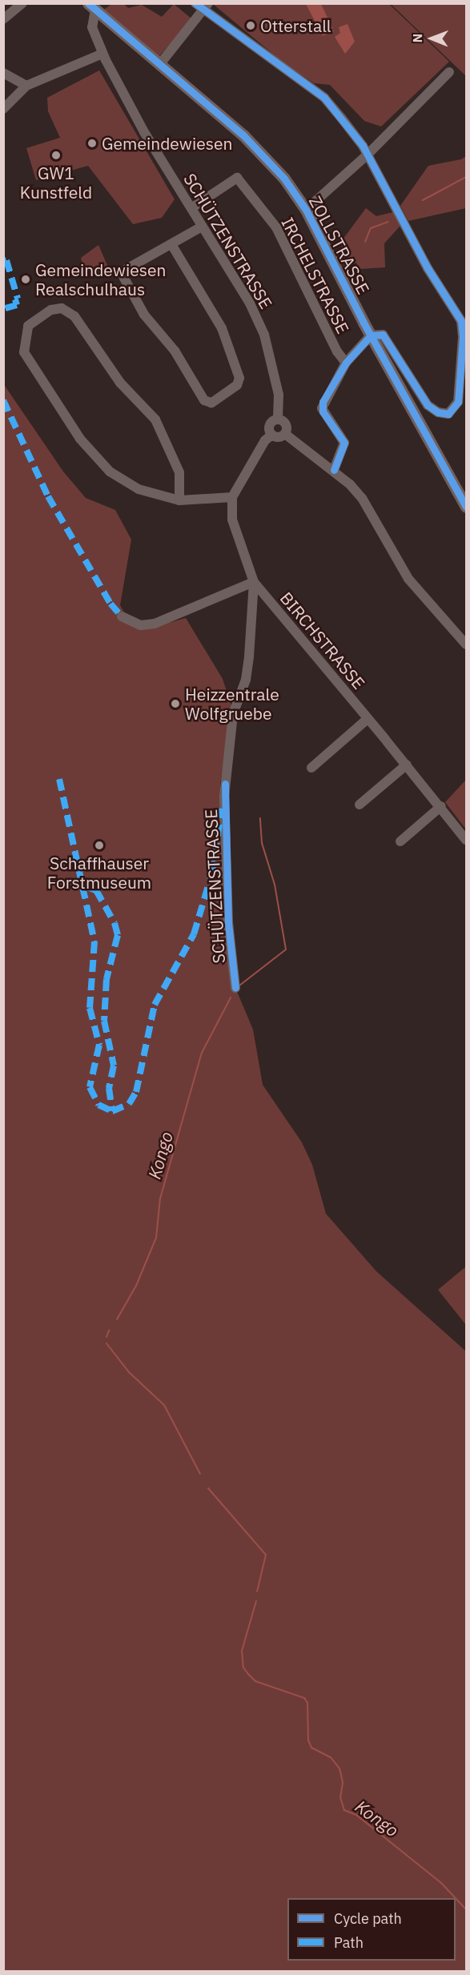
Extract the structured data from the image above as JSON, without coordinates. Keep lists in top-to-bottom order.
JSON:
{
  "streets": {
    "main road": ["ZOLLSTRASSE"],
    "street": ["SCHÜTZENSTRASSE", "IRCHELSTRASSE", "BIRCHSTRASSE"]
  },
  "crossings": [
    ["SCHÜTZENSTRASSE", "ZOLLSTRASSE"],
    ["SCHÜTZENSTRASSE", "IRCHELSTRASSE"],
    ["SCHÜTZENSTRASSE", "BIRCHSTRASSE"]
  ],
  "water": ["Kongo"],
  "places": [
    "Otterstall",
    "Gemeindewiesen",
    "GW1 Kunstfeld",
    "Gemeindewiesen Realschulhaus",
    "Heizzentrale Wolfgruebe",
    "Schaffhauser Forstmuseum"
  ],
  "legend": ["Cycle path", "Path"],
  "north": "left"
}
